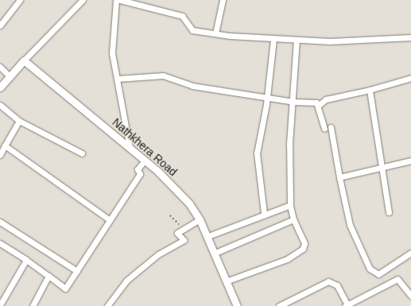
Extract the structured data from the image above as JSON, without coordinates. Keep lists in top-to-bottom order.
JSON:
{
  "streets": {
    "street": ["Nathkhera Road"]
  }
}
